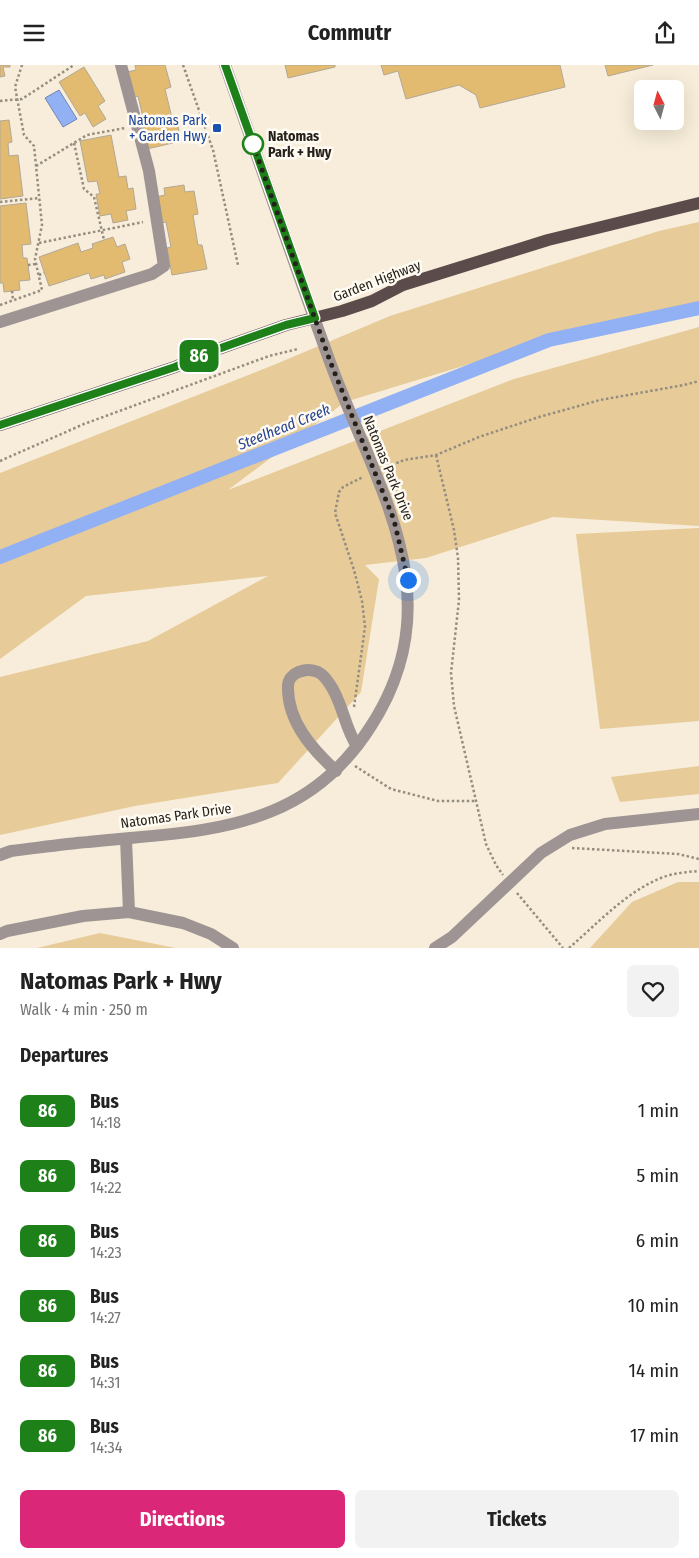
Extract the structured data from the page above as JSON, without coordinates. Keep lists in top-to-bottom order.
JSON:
{
  "streets": {
    "main road": ["Garden Highway"],
    "street": ["Natomas Park Drive"]
  },
  "crossings": [
    ["Garden Highway", "Natomas Park Drive"]
  ],
  "water": ["Steelhead Creek"],
  "places": {
    "transit": ["Natomas Park + Garden Hwy"],
    "other": ["Natomas Park + Hwy"]
  },
  "lines": ["bus line 86"],
  "north": "top",
  "page": {
    "header": "Commutr",
    "on_map": "86",
    "heading": [
      ["Natomas Park + Hwy", "Walk · 4 min · 250 m"],
      "Departures"
    ],
    "list": [
      {
        "mark": "86",
        "name": "Bus",
        "note": "14:18",
        "value": "1 min"
      },
      {
        "mark": "86",
        "name": "Bus",
        "note": "14:22",
        "value": "5 min"
      },
      {
        "mark": "86",
        "name": "Bus",
        "note": "14:23",
        "value": "6 min"
      },
      {
        "mark": "86",
        "name": "Bus",
        "note": "14:27",
        "value": "10 min"
      },
      {
        "mark": "86",
        "name": "Bus",
        "note": "14:31",
        "value": "14 min"
      },
      {
        "mark": "86",
        "name": "Bus",
        "note": "14:34",
        "value": "17 min"
      }
    ],
    "buttons": ["Directions", "Tickets"]
  }
}
